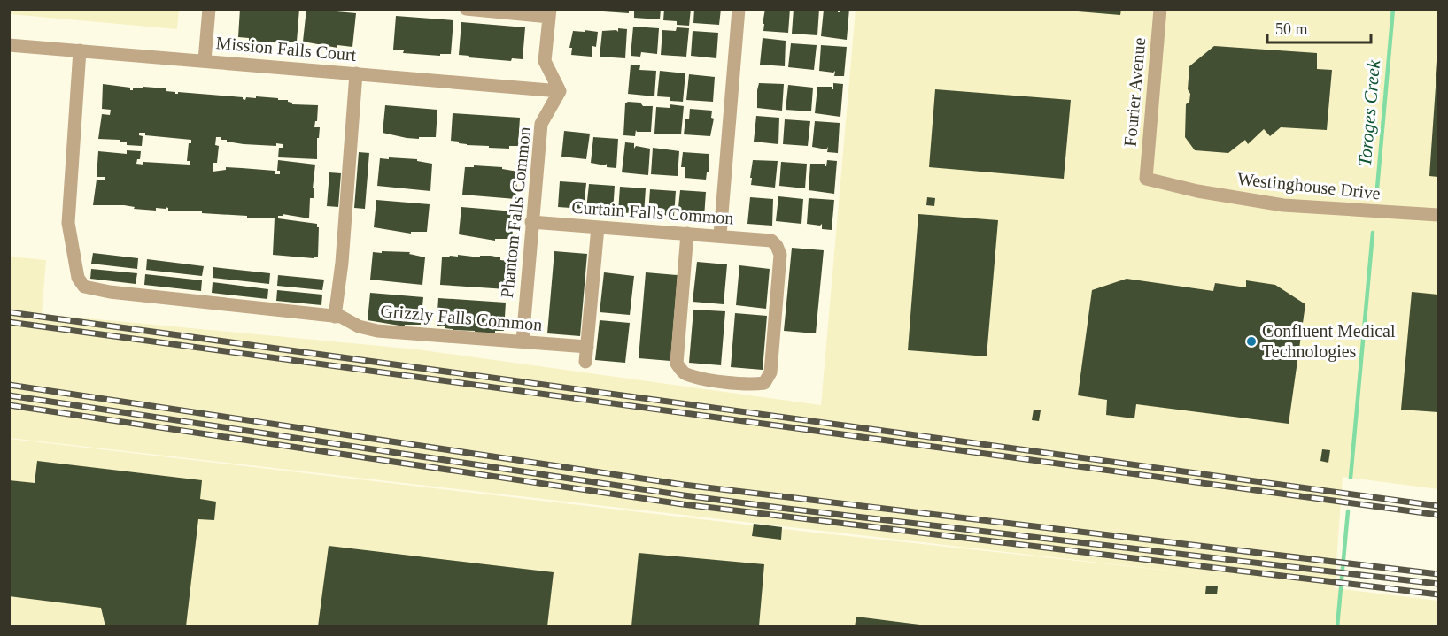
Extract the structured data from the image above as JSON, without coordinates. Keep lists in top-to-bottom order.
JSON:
{
  "streets": {
    "street": [
      "Mission Falls Court",
      "Fourier Avenue",
      "Westinghouse Drive",
      "Phantom Falls Common",
      "Curtain Falls Common",
      "Grizzly Falls Common"
    ]
  },
  "crossings": [
    ["Mission Falls Court", "Phantom Falls Common"],
    ["Mission Falls Court", "Grizzly Falls Common"],
    ["Fourier Avenue", "Westinghouse Drive"],
    ["Phantom Falls Common", "Curtain Falls Common"],
    ["Phantom Falls Common", "Grizzly Falls Common"]
  ],
  "water": ["Toroges Creek"],
  "places": ["Confluent Medical Technologies"],
  "scale_bar": "50 m"
}
